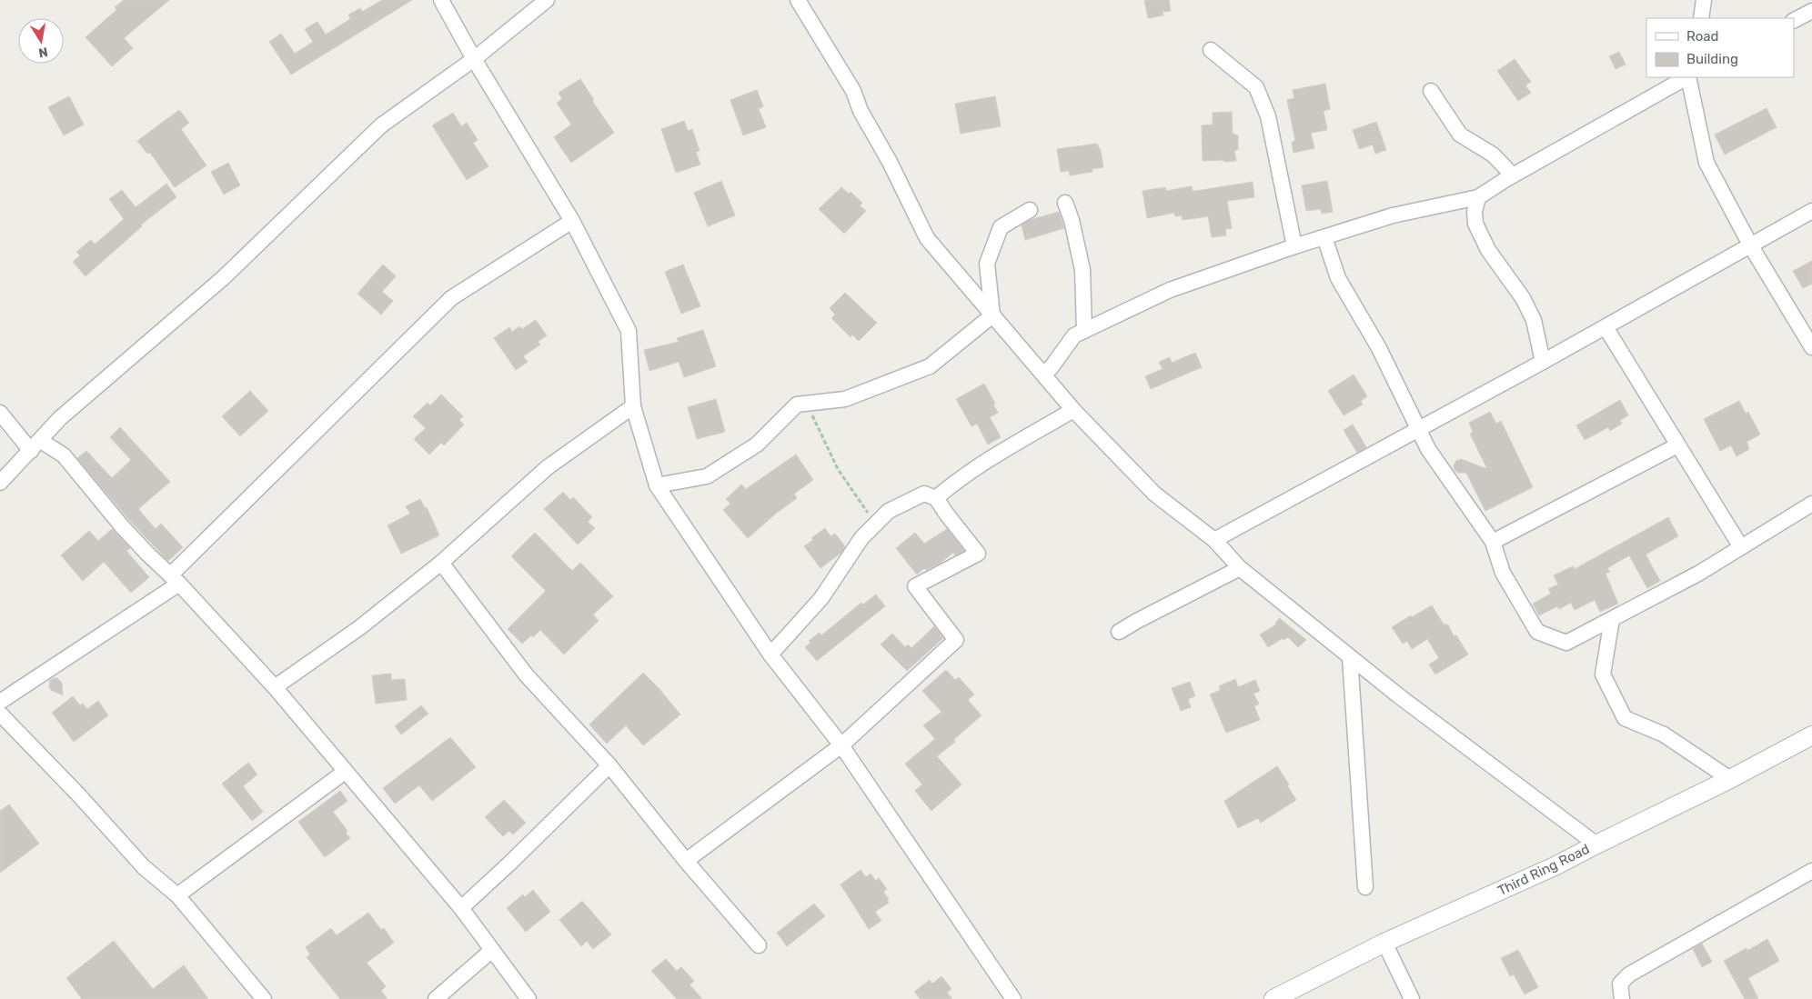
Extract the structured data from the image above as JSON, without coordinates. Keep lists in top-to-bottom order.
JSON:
{
  "streets": {
    "street": ["Third Ring Road"]
  },
  "legend": ["Road", "Building"],
  "north": "bottom"
}
